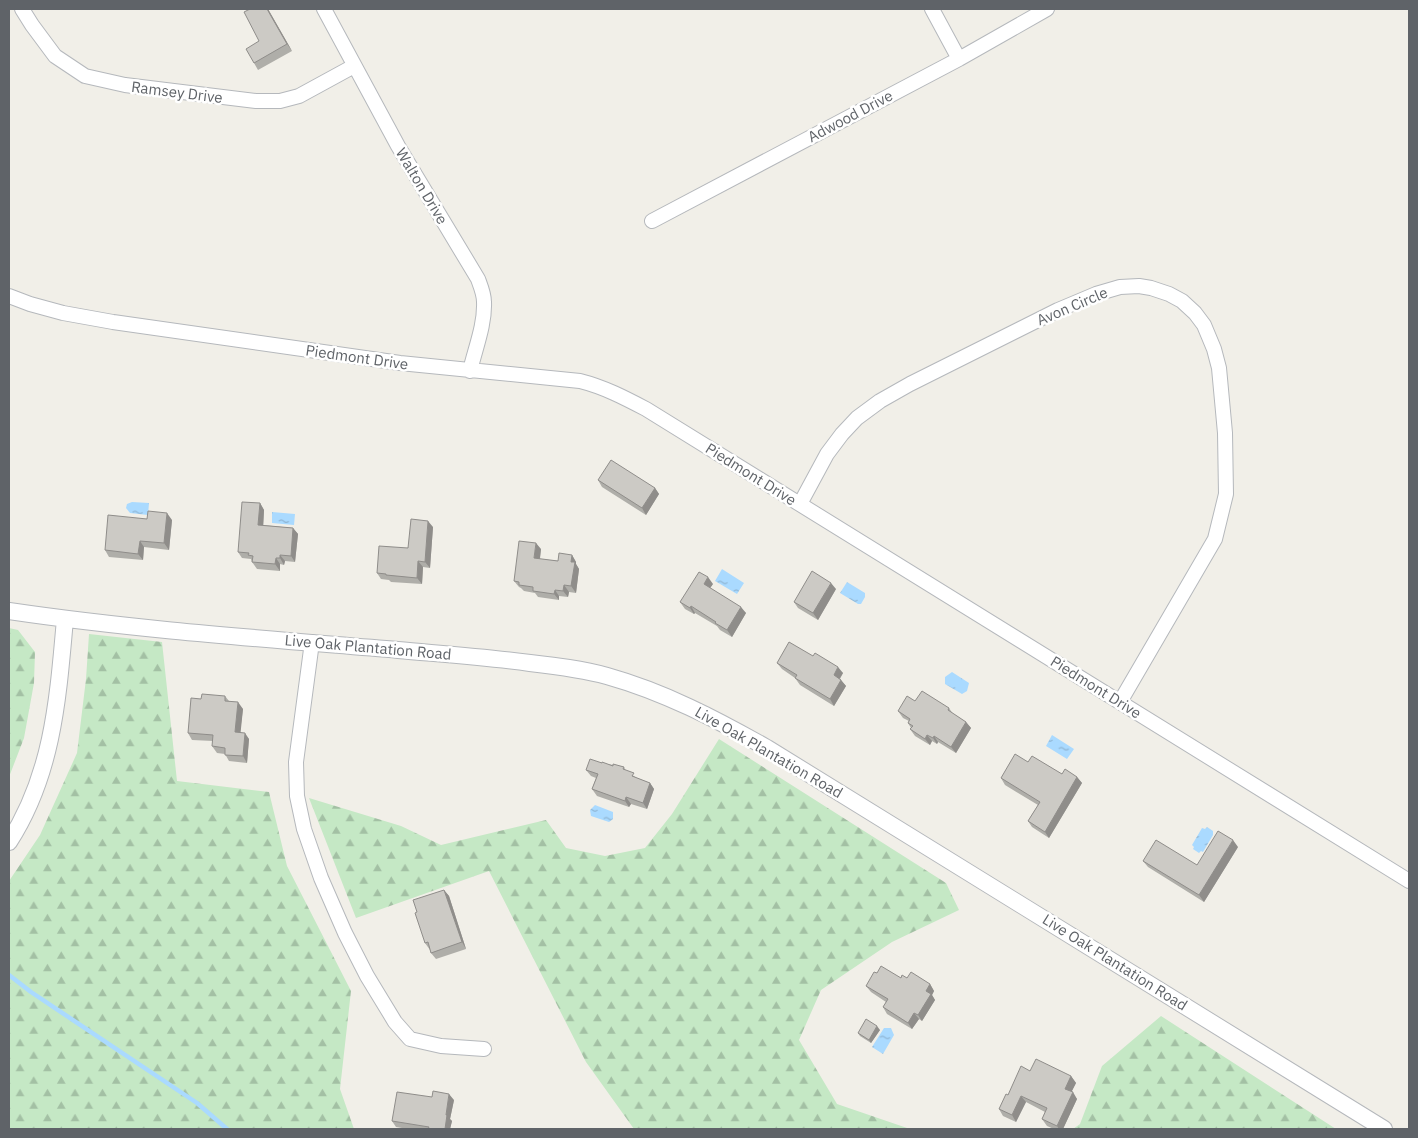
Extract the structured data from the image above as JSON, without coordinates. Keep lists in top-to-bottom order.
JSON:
{
  "streets": {
    "street": [
      "Ramsey Drive",
      "Adwood Drive",
      "Walton Drive",
      "Avon Circle",
      "Piedmont Drive",
      "Live Oak Plantation Road"
    ]
  },
  "crossings": [
    ["Ramsey Drive", "Walton Drive"],
    ["Walton Drive", "Piedmont Drive"],
    ["Avon Circle", "Piedmont Drive"]
  ]
}
